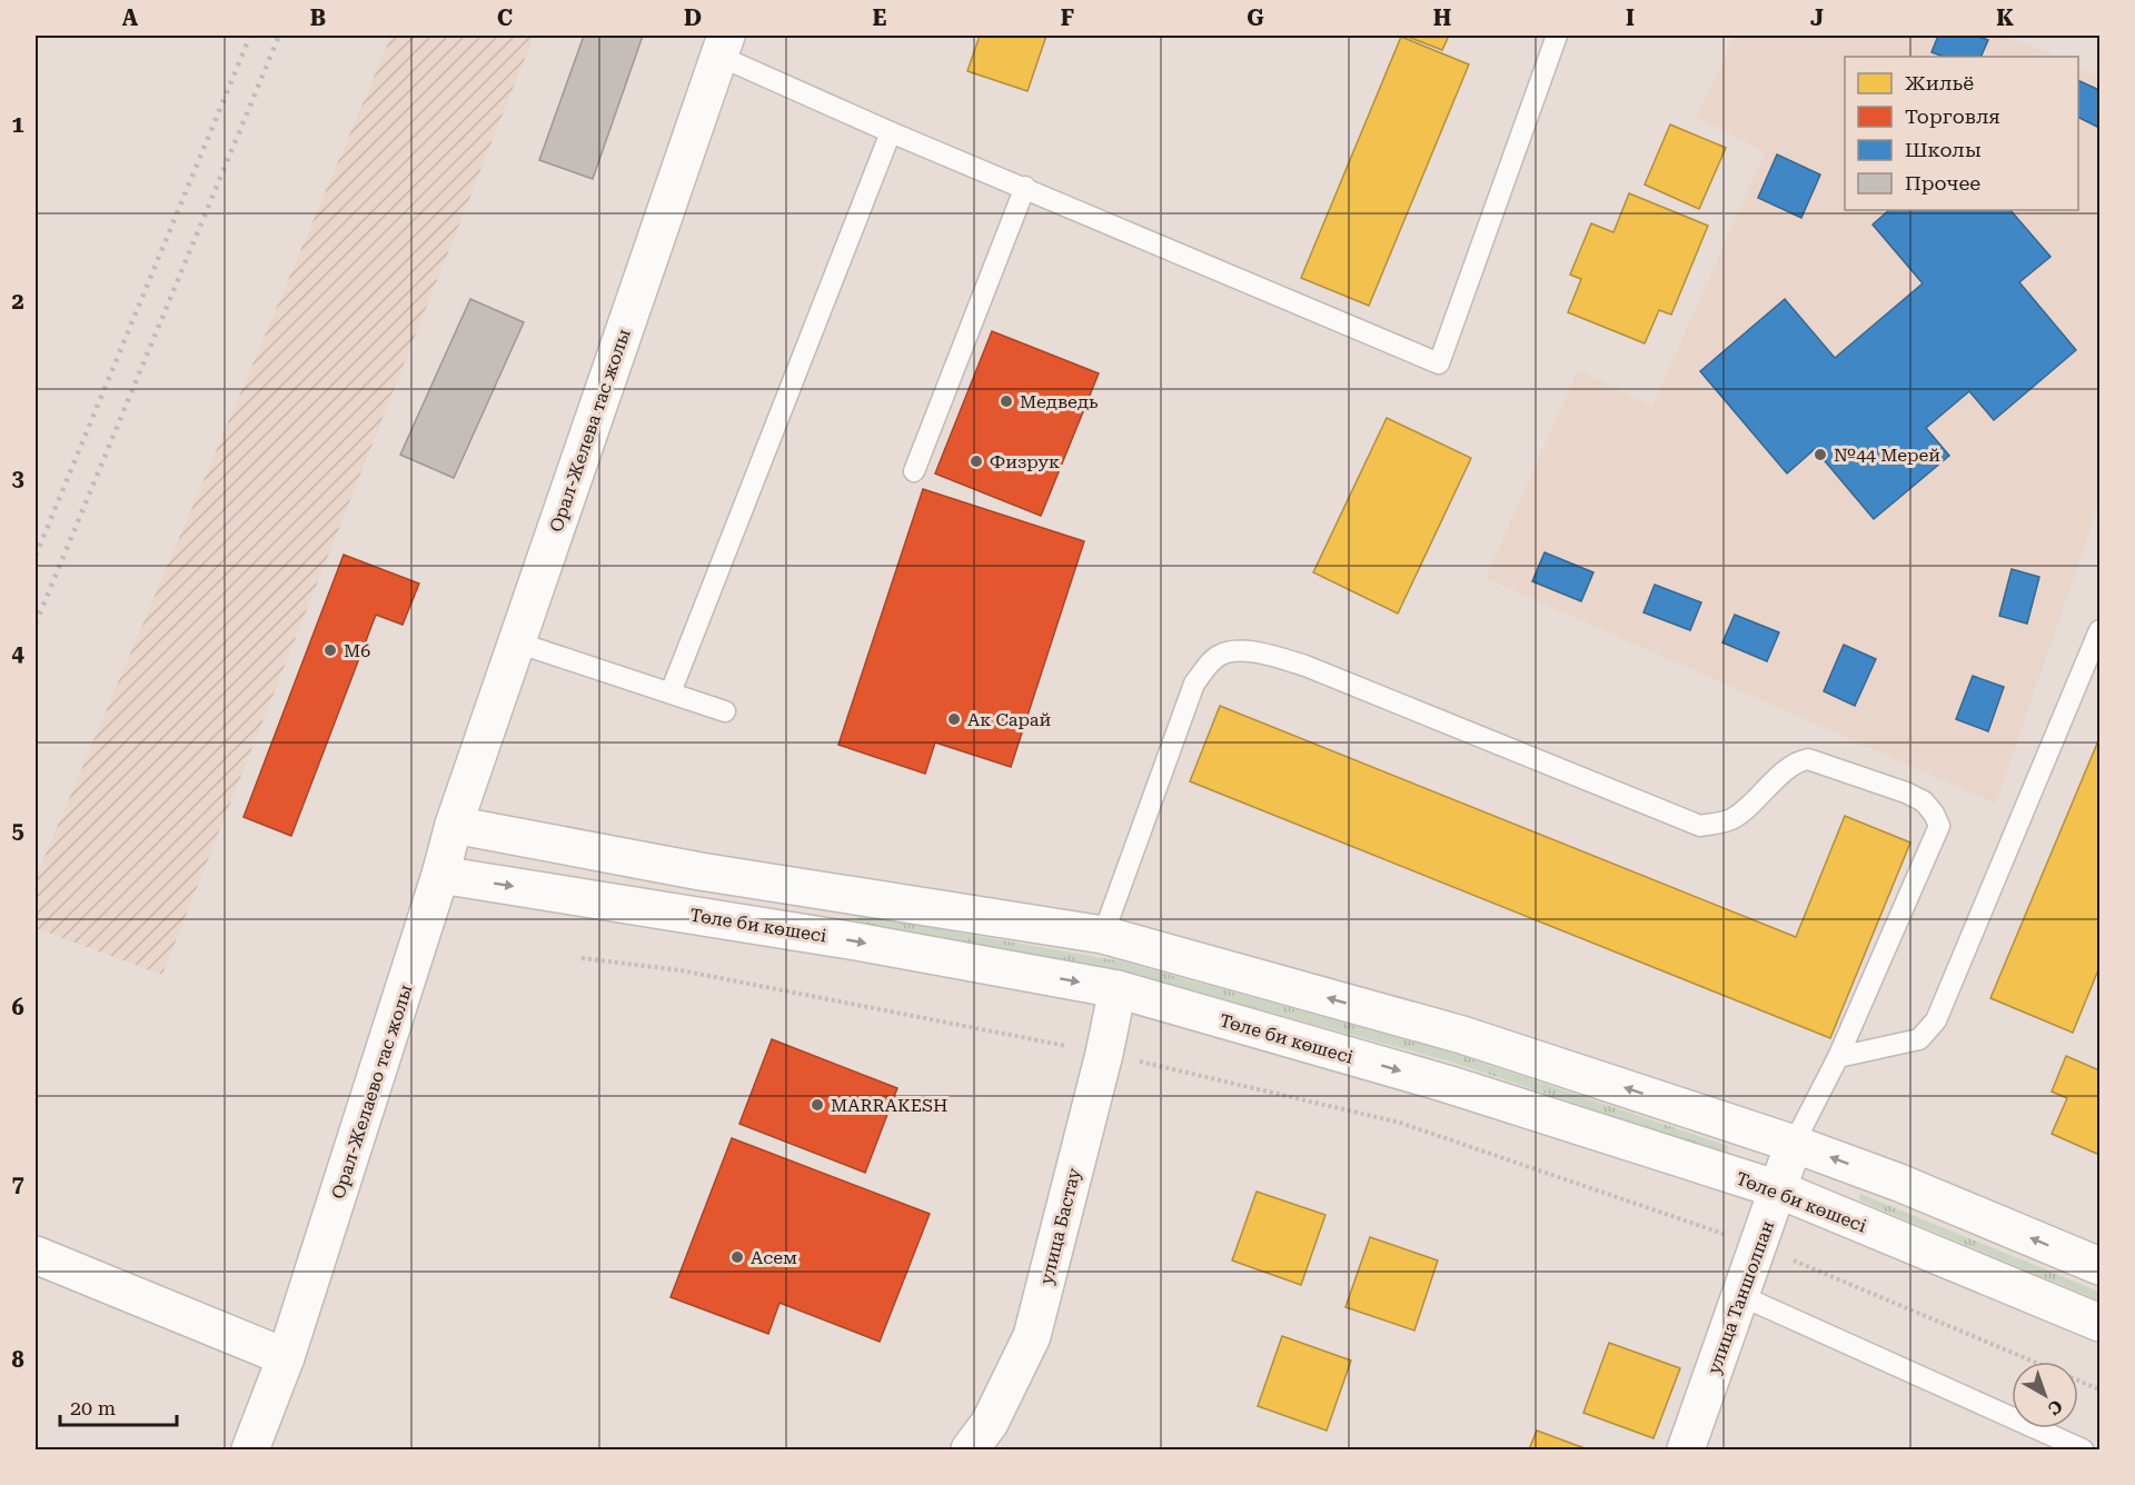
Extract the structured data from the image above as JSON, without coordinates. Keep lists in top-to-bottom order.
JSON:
{
  "streets": {
    "main road": [
      "Орал-Желева тас жолы",
      "Төле би көшесі",
      "Орал-Желаево тас жолы",
      "улица Бастау",
      "улица Таншолпан"
    ]
  },
  "crossings": [
    ["Орал-Желева тас жолы", "Орал-Желаево тас жолы"],
    ["Төле би көшесі", "Орал-Желаево тас жолы"],
    ["Төле би көшесі", "улица Бастау"],
    ["Төле би көшесі", "улица Таншолпан"]
  ],
  "places": [
    "Медведь",
    "№44 Мерей",
    "Физрук",
    "М6",
    "Ак Сарай",
    "MARRAKESH",
    "Асем"
  ],
  "legend": [
    "Жильё",
    "Торговля",
    "Школы",
    "Прочее"
  ],
  "scale_bar": "20 m",
  "north": "bottom right",
  "grid": {
    "columns": [
      "A",
      "B",
      "C",
      "D",
      "E",
      "F",
      "G",
      "H",
      "I",
      "J",
      "K"
    ],
    "rows": [
      "1",
      "2",
      "3",
      "4",
      "5",
      "6",
      "7",
      "8"
    ]
  }
}
